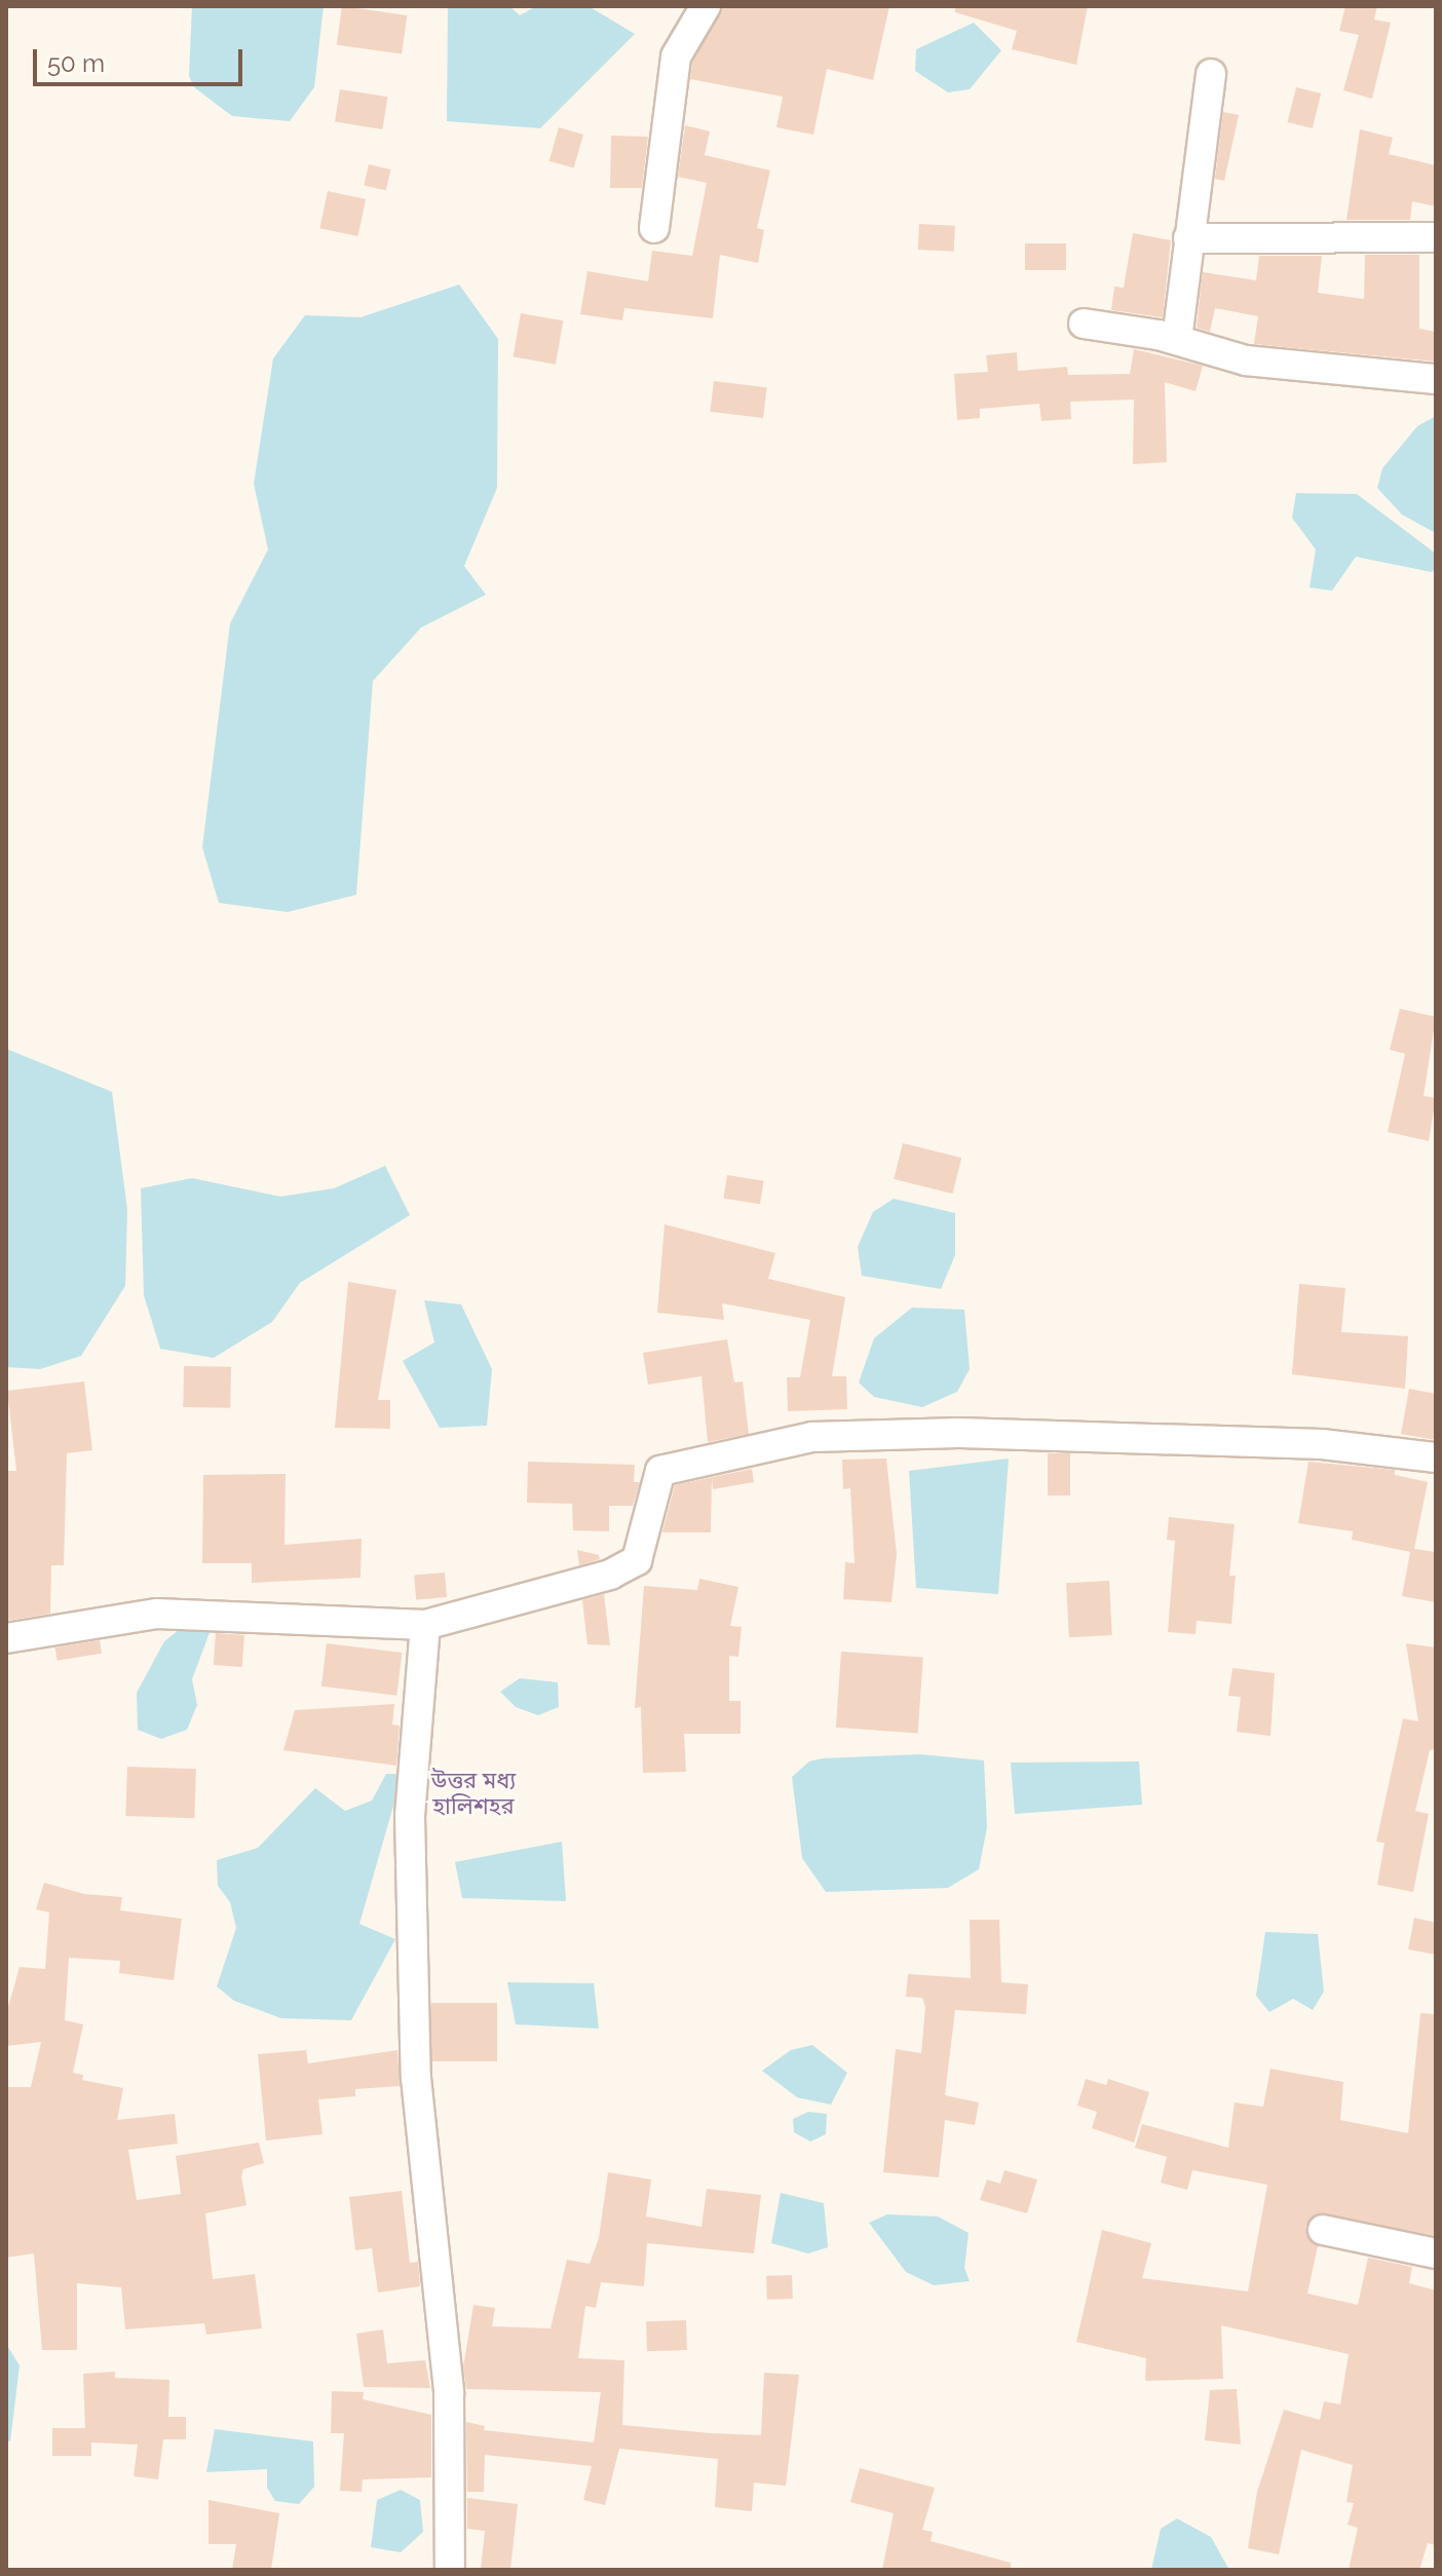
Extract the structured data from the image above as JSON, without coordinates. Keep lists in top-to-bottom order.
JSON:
{
  "districts": ["উত্তর মধ্য হালিশহর"],
  "scale_bar": "50 m"
}
